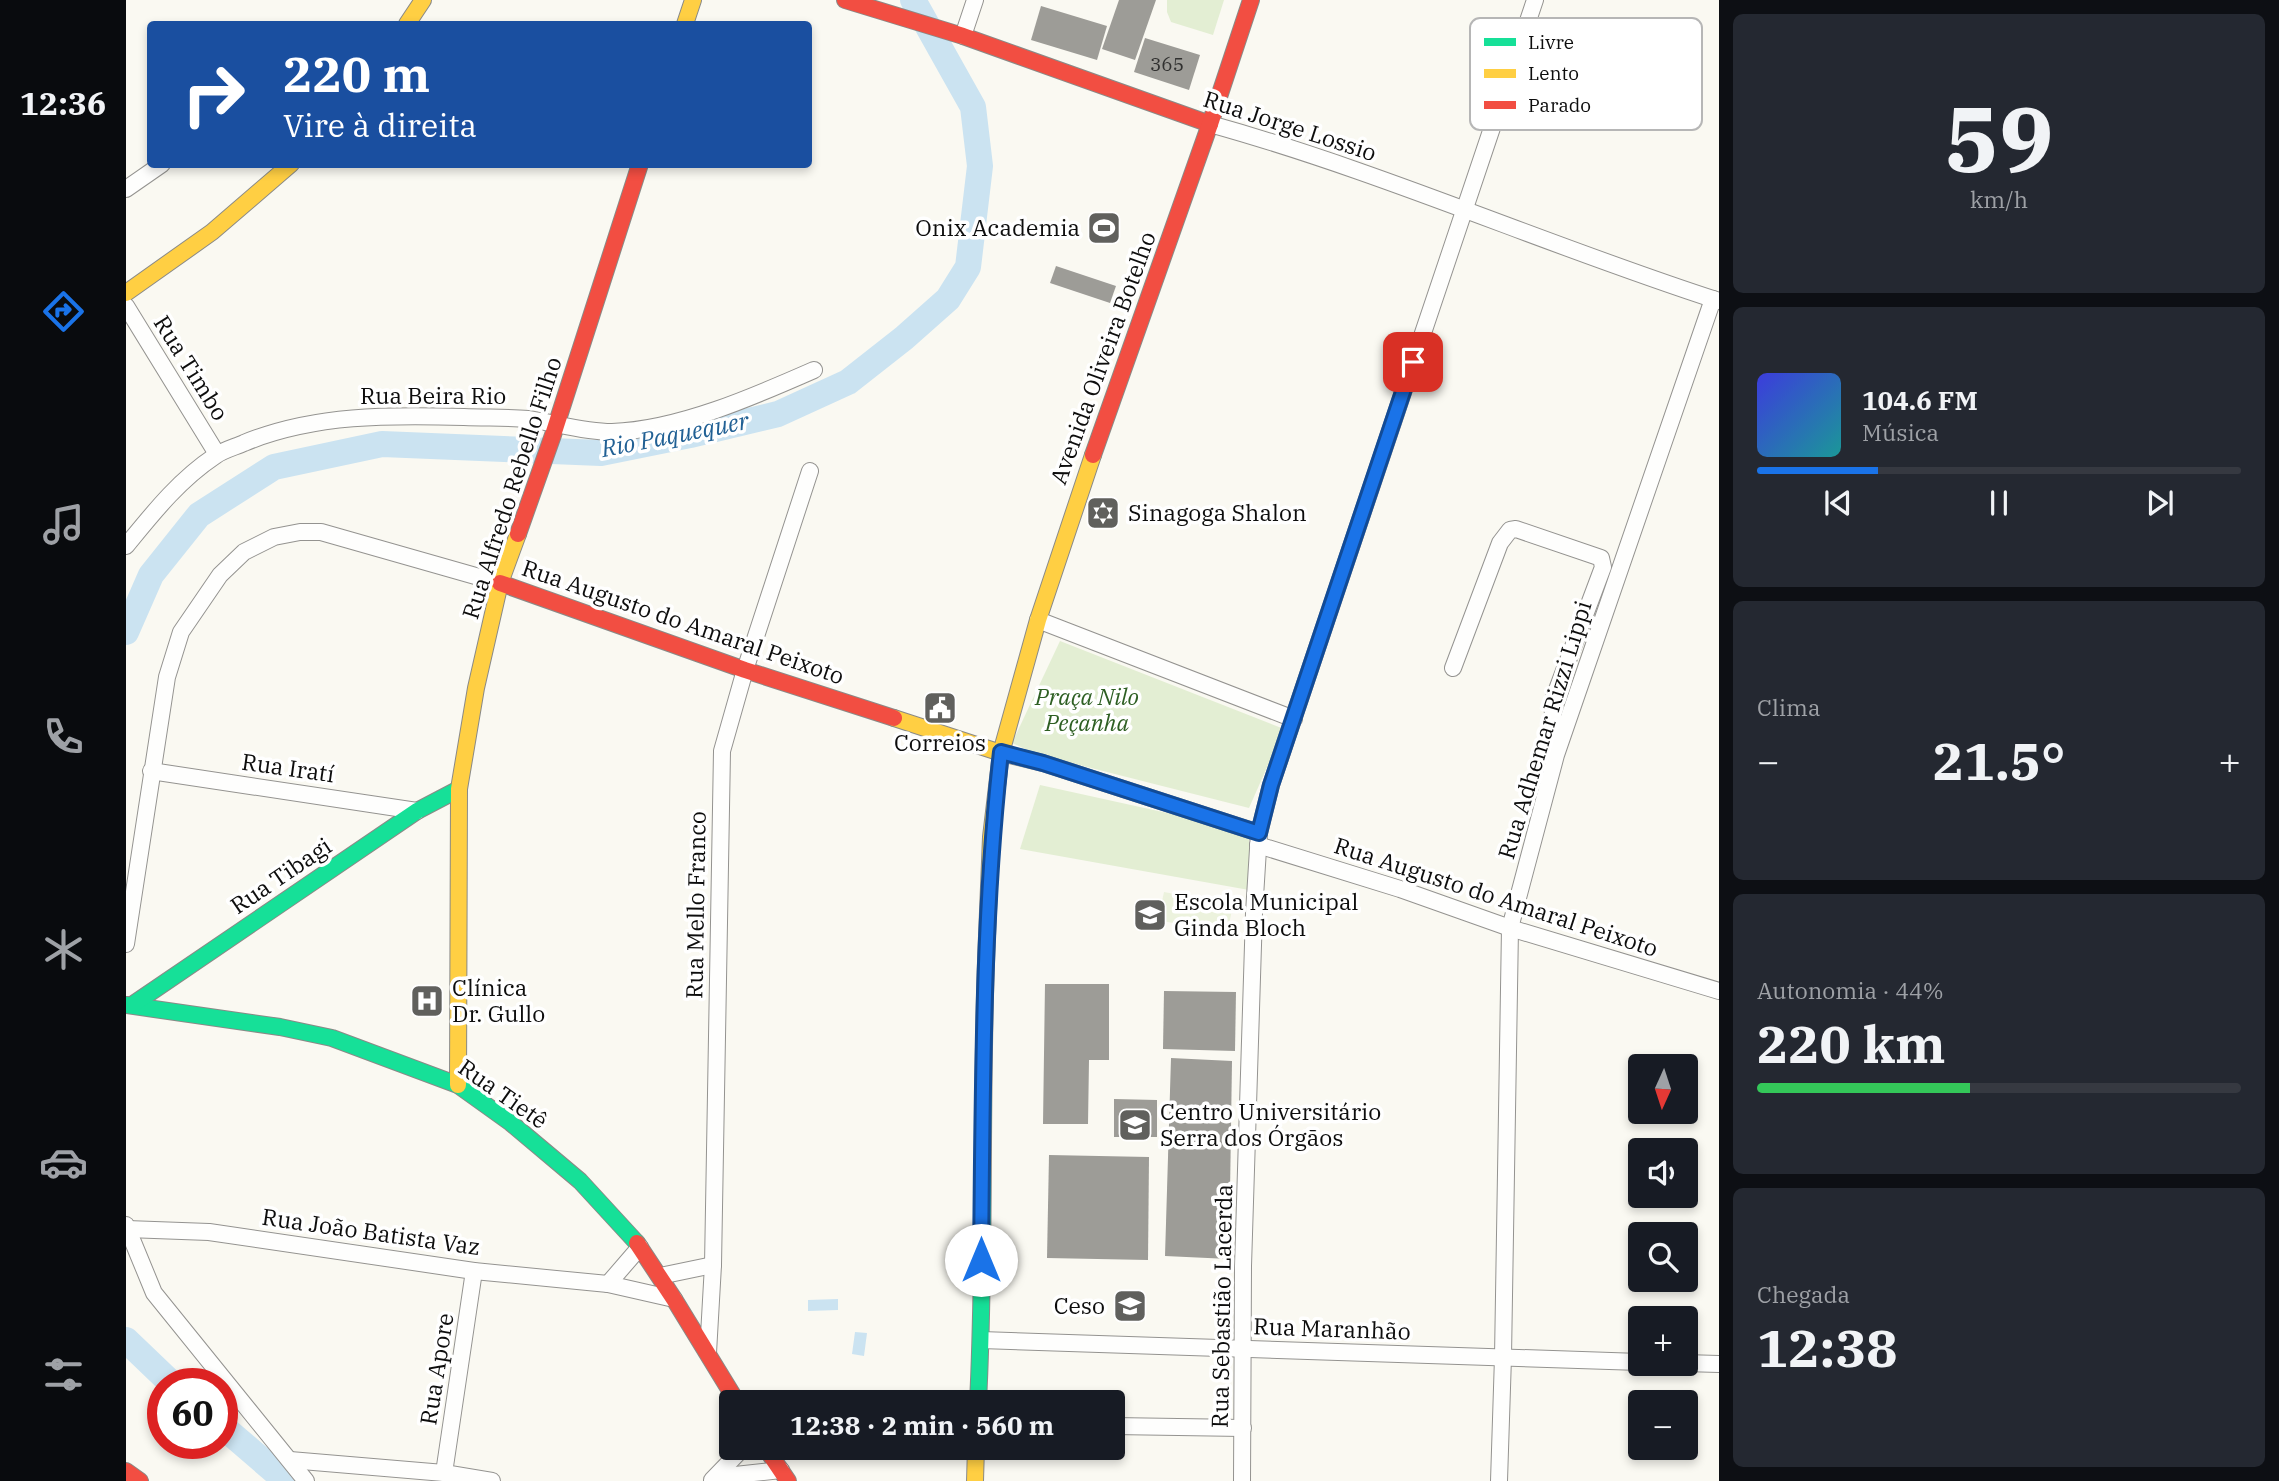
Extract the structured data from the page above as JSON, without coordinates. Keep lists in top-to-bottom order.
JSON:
{
  "streets": {
    "main road": [
      "Rua Jorge Lossio",
      "Avenida Oliveira Botelho",
      "Rua Alfredo Rebello Filho",
      "Rua Augusto do Amaral Peixoto",
      "Rua Tibagi",
      "Rua Tietê"
    ],
    "street": [
      "Rua Timbo",
      "Rua Beira Rio",
      "Rua Adhemar Rizzi Lippi",
      "Rua Iratí",
      "Rua Mello Franco",
      "Rua João Batista Vaz",
      "Rua Sebastião Lacerda",
      "Rua Maranhão",
      "Rua Apore"
    ]
  },
  "crossings": [
    ["Rua Jorge Lossio", "Avenida Oliveira Botelho"],
    ["Rua Jorge Lossio", "Rua Adhemar Rizzi Lippi"],
    ["Rua Jorge Lossio", "Rua Sebastião Lacerda"],
    ["Avenida Oliveira Botelho", "Rua Augusto do Amaral Peixoto"],
    ["Avenida Oliveira Botelho", "Rua Maranhão"],
    ["Rua Timbo", "Rua Beira Rio"],
    ["Rua Beira Rio", "Rua Alfredo Rebello Filho"],
    ["Rua Alfredo Rebello Filho", "Rua Augusto do Amaral Peixoto"],
    ["Rua Alfredo Rebello Filho", "Rua Tibagi"],
    ["Rua Alfredo Rebello Filho", "Rua Tietê"],
    ["Rua Augusto do Amaral Peixoto", "Rua Adhemar Rizzi Lippi"],
    ["Rua Augusto do Amaral Peixoto", "Rua Iratí"],
    ["Rua Augusto do Amaral Peixoto", "Rua Mello Franco"],
    ["Rua Augusto do Amaral Peixoto", "Rua Sebastião Lacerda"],
    ["Rua Adhemar Rizzi Lippi", "Rua Maranhão"],
    ["Rua Iratí", "Rua Tibagi"],
    ["Rua Tibagi", "Rua Tietê"],
    ["Rua Mello Franco", "Rua Tietê"],
    ["Rua Tietê", "Rua João Batista Vaz"],
    ["Rua João Batista Vaz", "Rua Apore"],
    ["Rua Sebastião Lacerda", "Rua Maranhão"]
  ],
  "water": ["Rio Paquequer"],
  "parks": ["Praça Nilo Peçanha"],
  "places": {
    "sports": ["Onix Academia"],
    "synagogue": ["Sinagoga Shalon"],
    "public building": ["Correios"],
    "school or university": ["Escola Municipal Ginda Bloch", "Centro Universitário Serra dos Órgãos", "Ceso"],
    "hospital": ["Clínica Dr. Gullo"]
  },
  "house_numbers": ["365"],
  "legend": ["Livre", "Lento", "Parado"],
  "north": "bottom",
  "page": {
    "tabs": "12:36",
    "tile": [
      ["59", "km/h"],
      "Clima",
      ["Autonomia · 44%", "220 km"],
      ["Chegada", "12:38"]
    ],
    "turn": ["220 m", "Vire à direita"],
    "song": ["104.6 FM", "Música"],
    "heat": ["−", "21.5°", "+"],
    "map_buttons": ["+", "−"],
    "limit": "60",
    "trip": "12:38 · 2 min · 560 m"
  }
}
